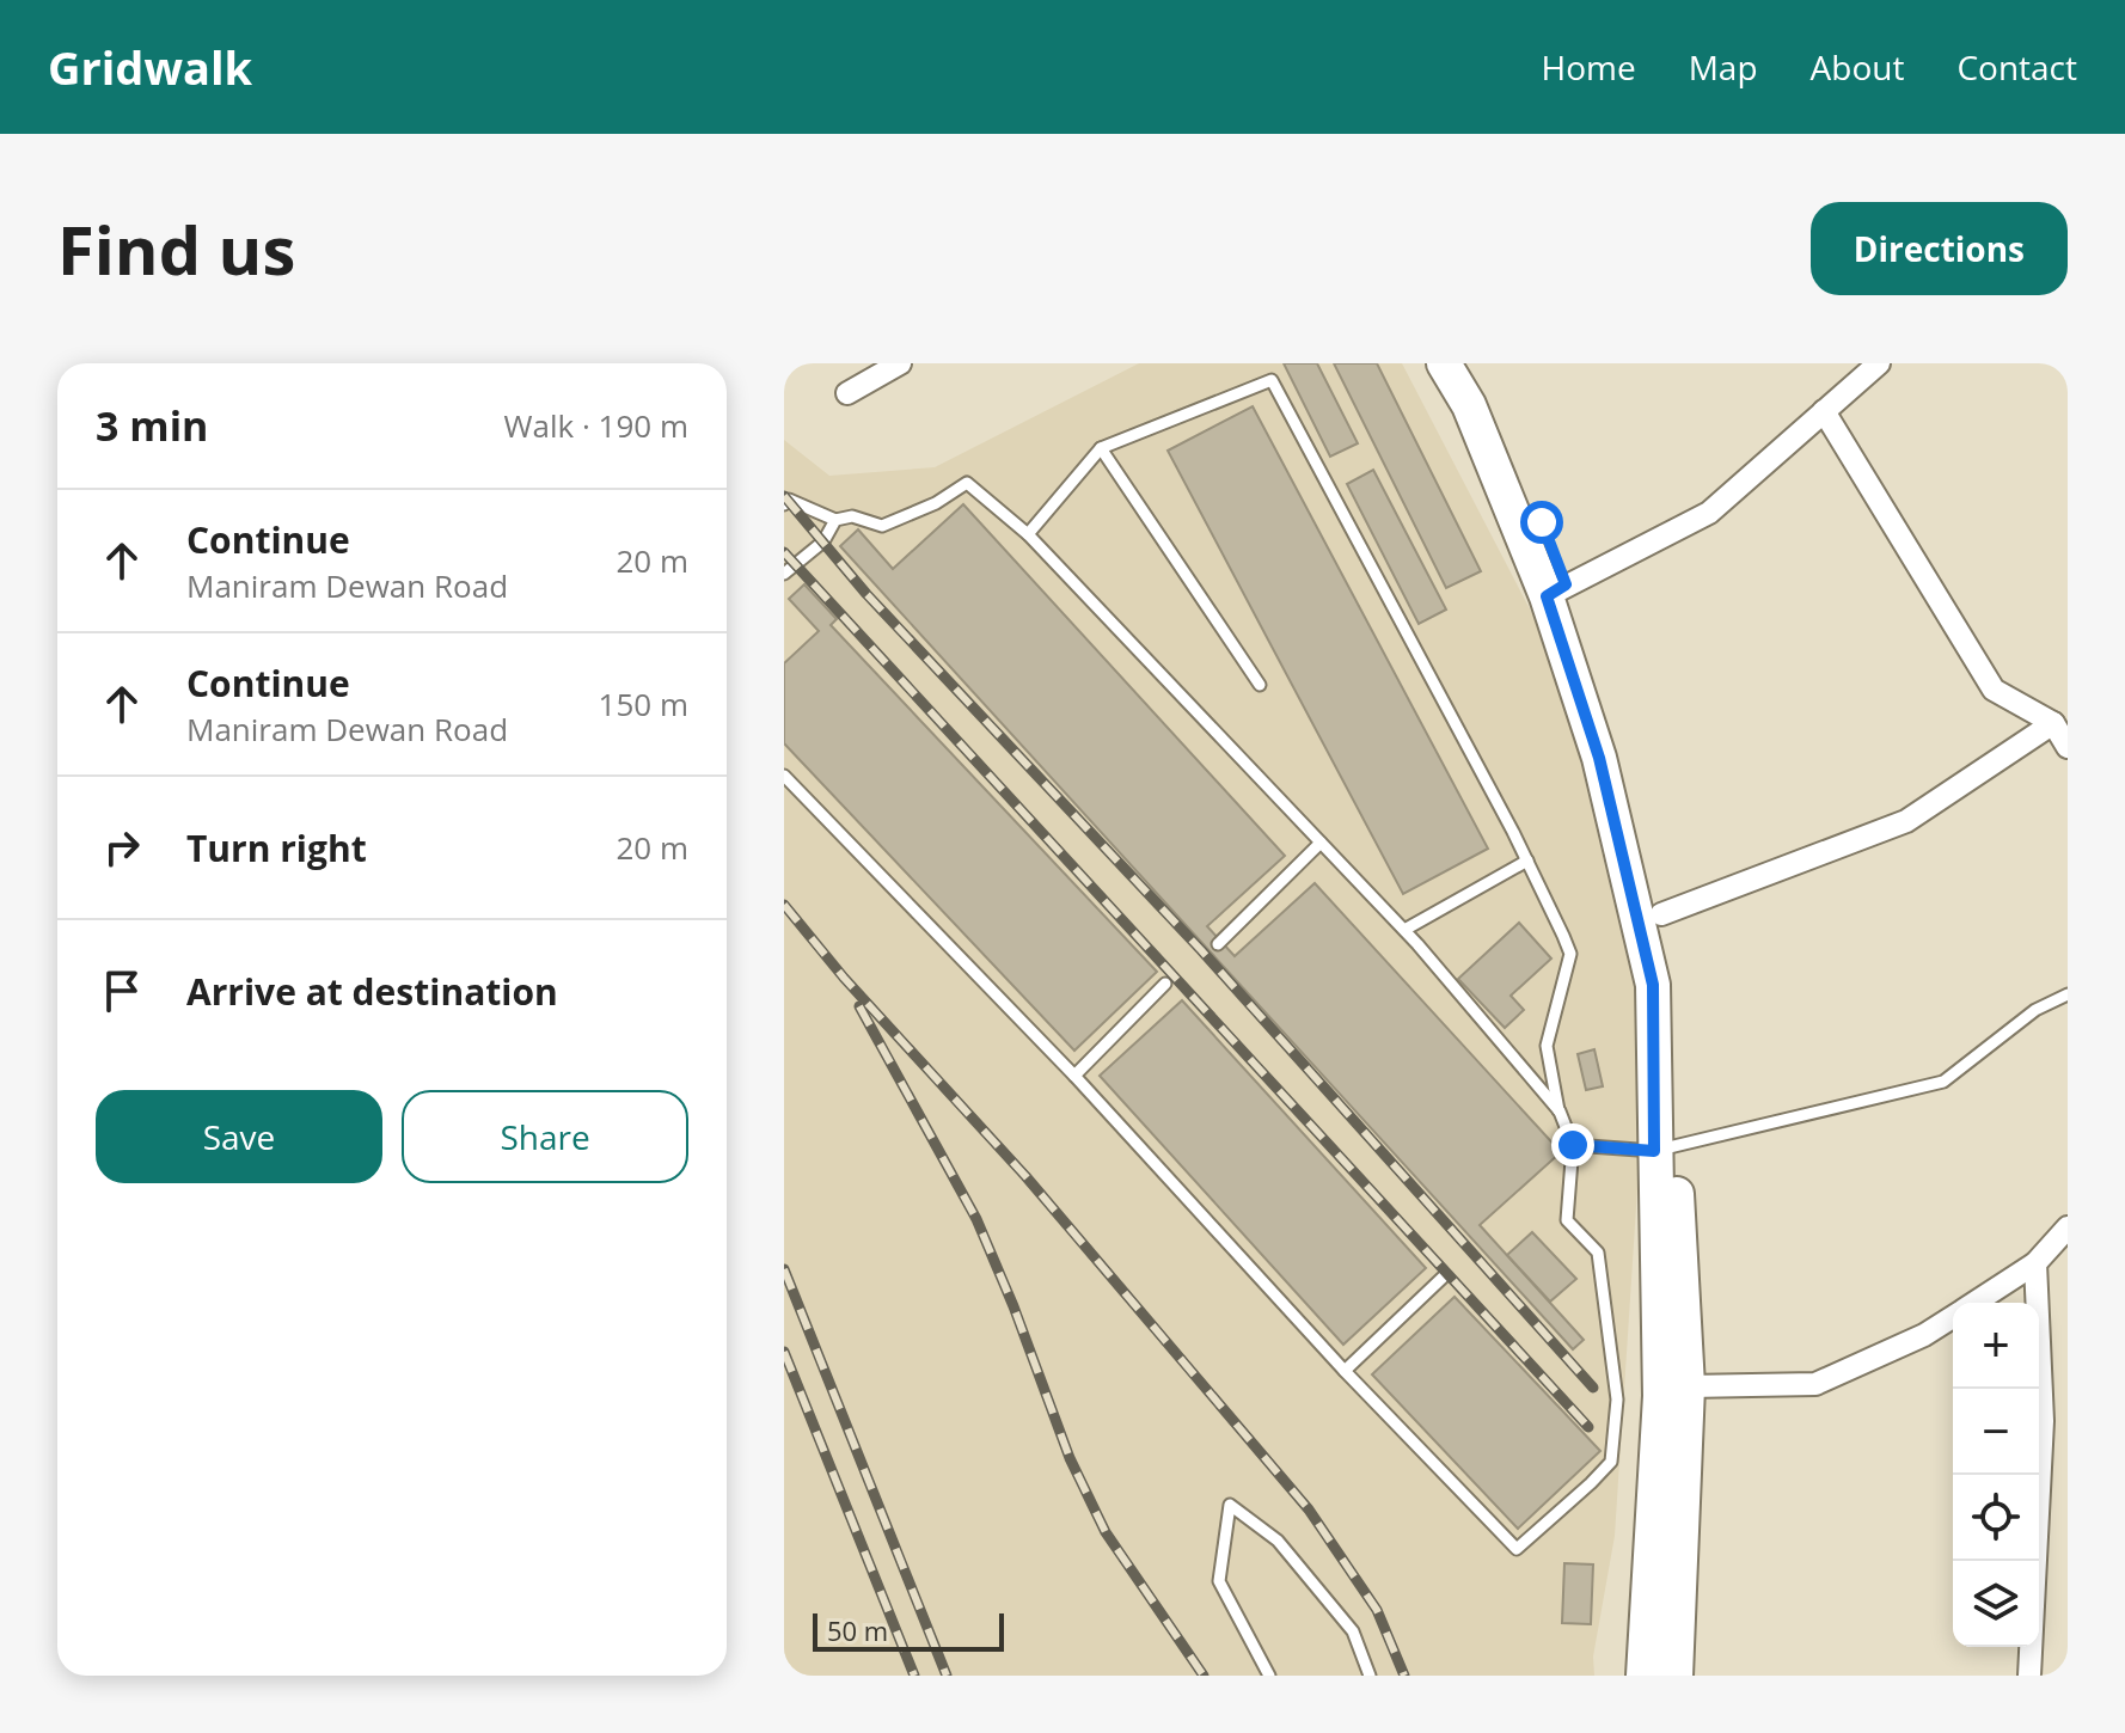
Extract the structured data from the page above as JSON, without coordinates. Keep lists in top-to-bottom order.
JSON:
{
  "scale_bar": "50 m",
  "page": {
    "header": "Gridwalk",
    "nav": [
      "Home",
      "Map",
      "About",
      "Contact"
    ],
    "buttons": [
      "Directions",
      ["Save", "Share"]
    ],
    "title": "Find us",
    "heading": ["3 min", "Walk · 190 m"],
    "list": [
      ["Continue", "Maniram Dewan Road", "20 m"],
      ["Continue", "Maniram Dewan Road", "150 m"],
      ["Turn right", "20 m"],
      "Arrive at destination"
    ],
    "map_buttons": ["+", "−"],
    "scale": "50 m"
  }
}
